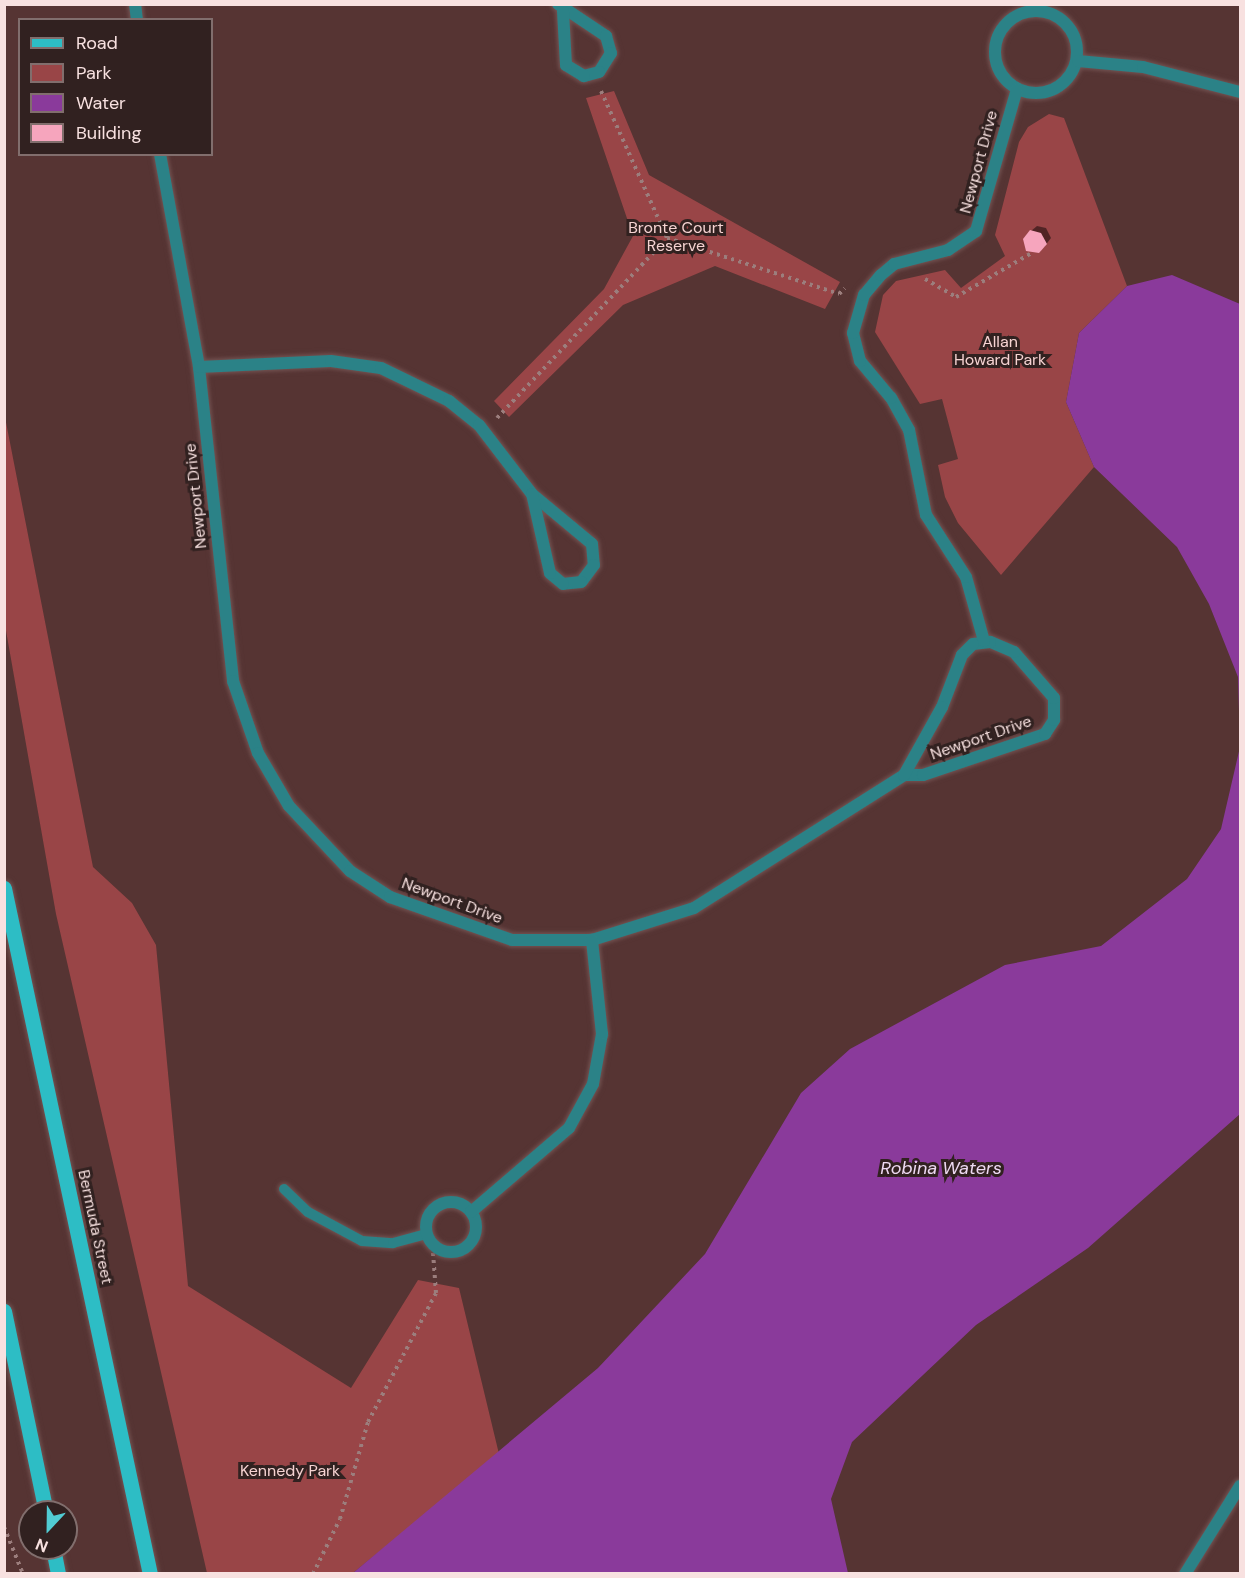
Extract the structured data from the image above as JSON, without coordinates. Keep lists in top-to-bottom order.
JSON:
{
  "streets": {
    "main road": ["Bermuda Street"],
    "street": ["Newport Drive"]
  },
  "water": ["Robina Waters"],
  "parks": ["Bronte Court Reserve", "Allan Howard Park", "Kennedy Park"],
  "legend": [
    "Road",
    "Park",
    "Water",
    "Building"
  ],
  "north": "bottom"
}
